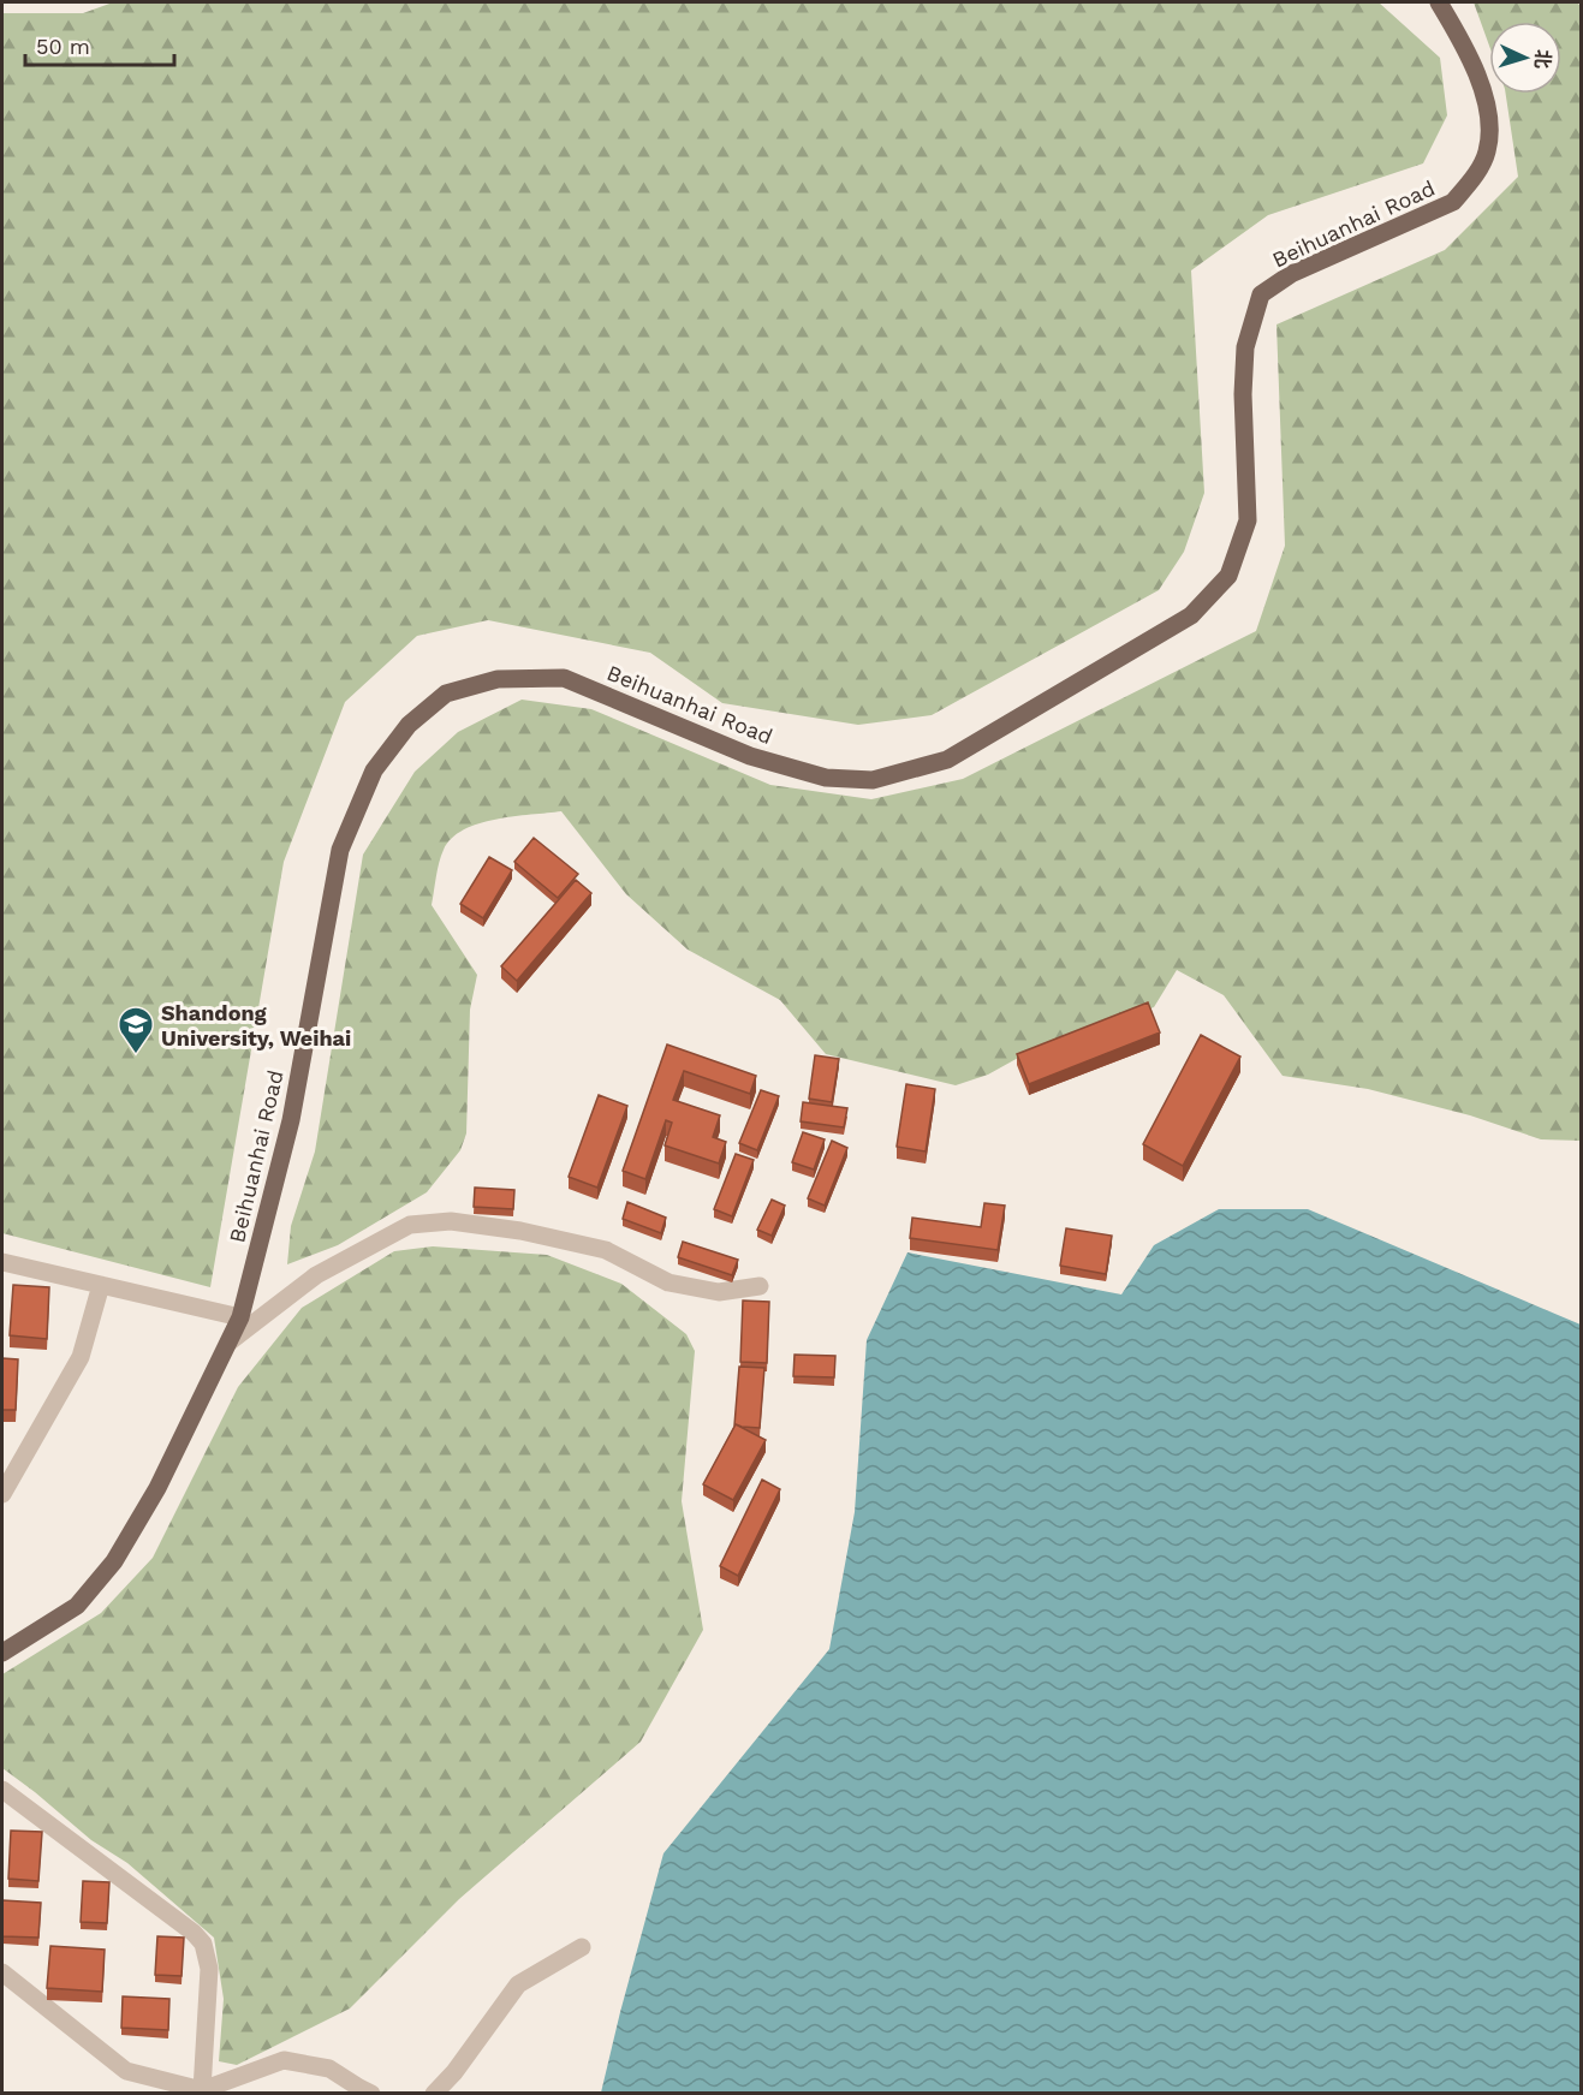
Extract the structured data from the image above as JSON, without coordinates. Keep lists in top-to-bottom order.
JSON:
{
  "streets": {
    "main road": ["Beihuanhai Road"]
  },
  "places": {
    "school or university": ["Shandong University, Weihai"]
  },
  "scale_bar": "50 m",
  "north": "right"
}
